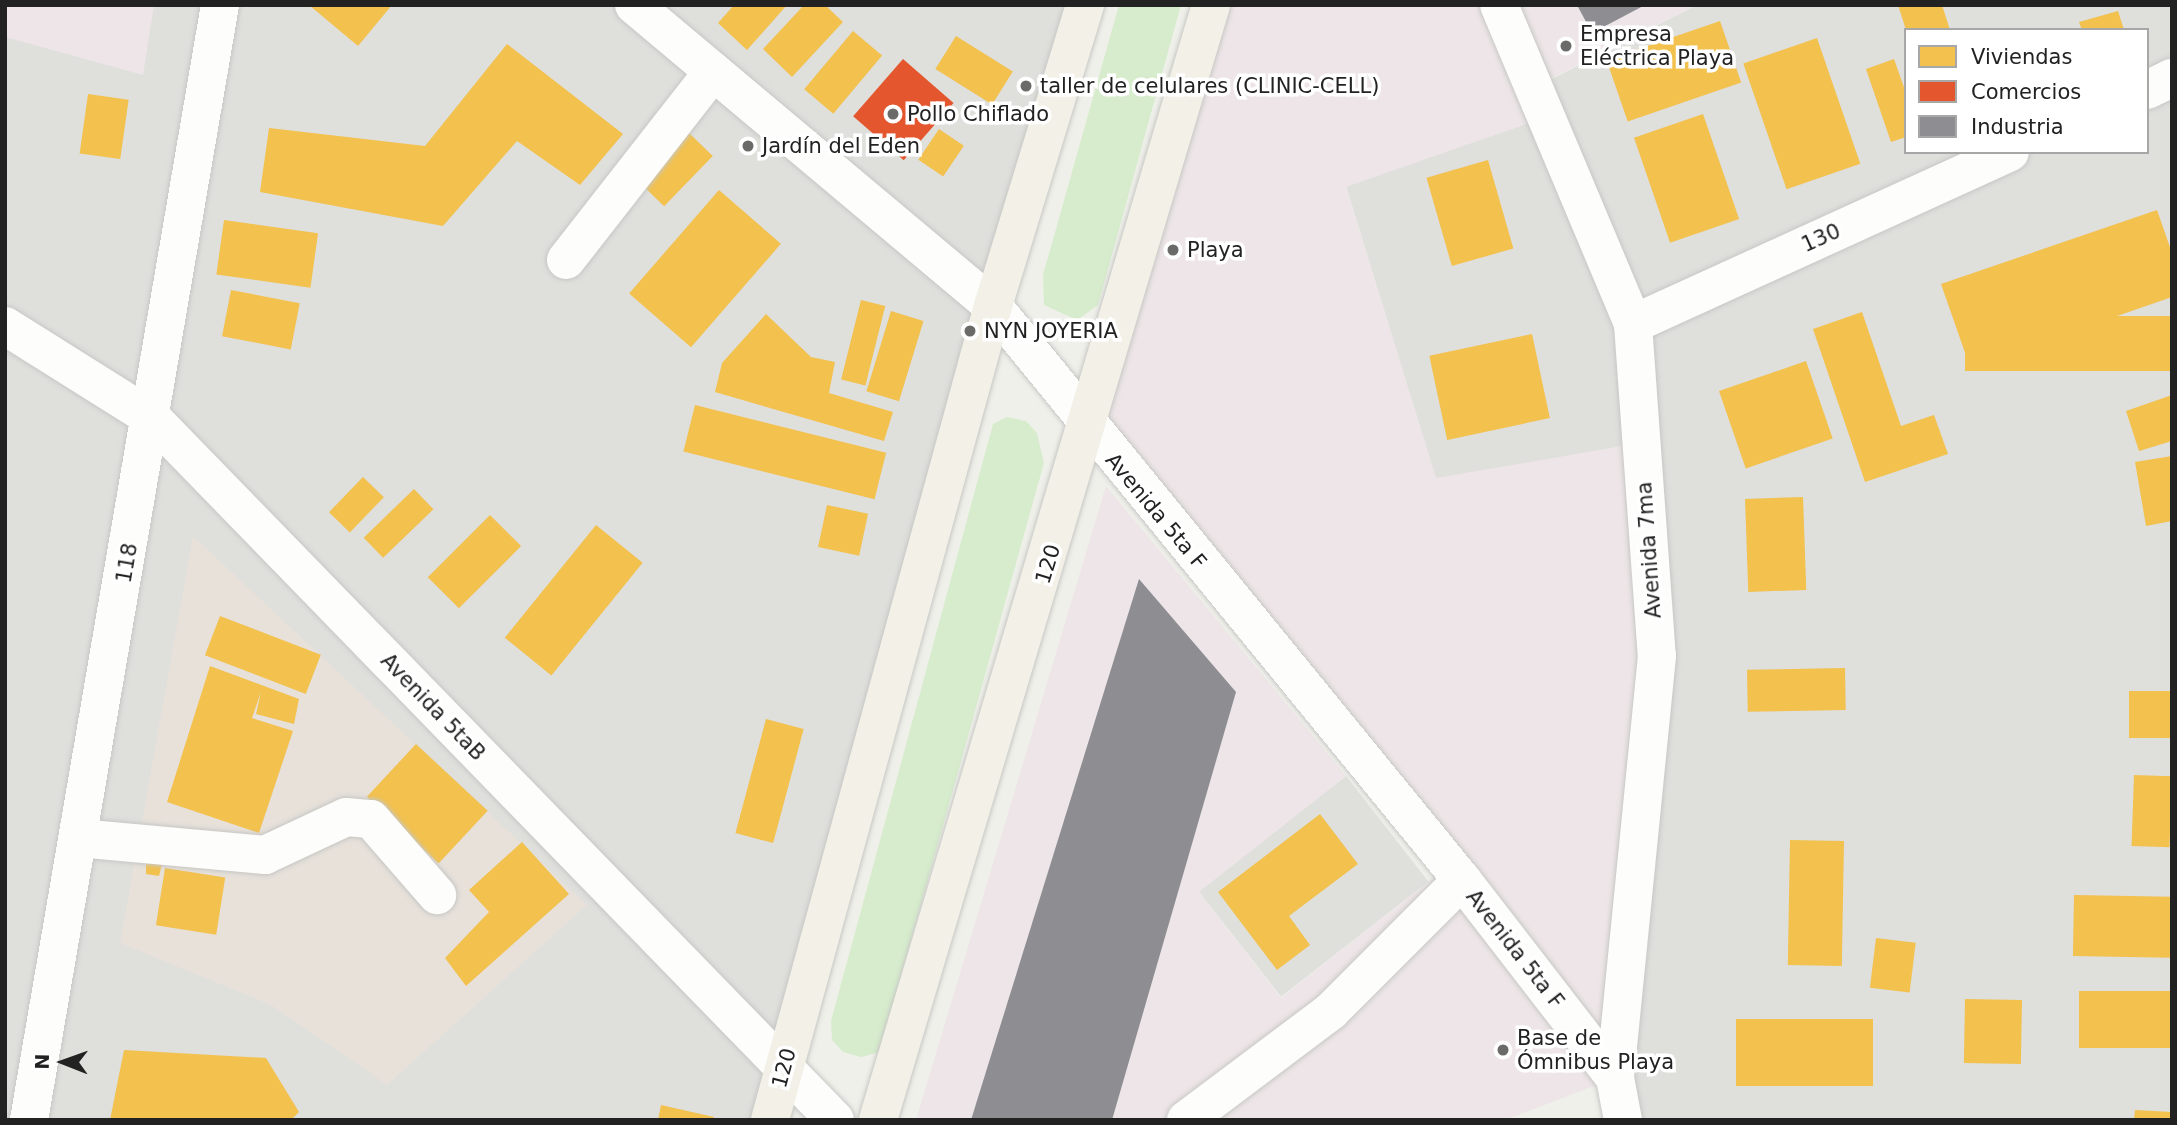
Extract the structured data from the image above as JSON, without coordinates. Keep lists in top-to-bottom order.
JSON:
{
  "streets": {
    "main road": ["120"],
    "street": [
      "130",
      "Avenida 5ta F",
      "Avenida 7ma",
      "118",
      "Avenida 5taB"
    ]
  },
  "crossings": [
    ["130", "Avenida 7ma"],
    ["Avenida 5ta F", "Avenida 7ma"],
    ["Avenida 5ta F", "120"],
    ["118", "Avenida 5taB"],
    ["120", "Avenida 5taB"]
  ],
  "places": [
    "Empresa Eléctrica Playa",
    "taller de celulares (CLINIC-CELL)",
    "Pollo Chiflado",
    "Jardín del Eden",
    "Playa",
    "NYN JOYERIA",
    "Base de Ómnibus Playa"
  ],
  "legend": ["Viviendas", "Comercios", "Industria"],
  "north": "left"
}
